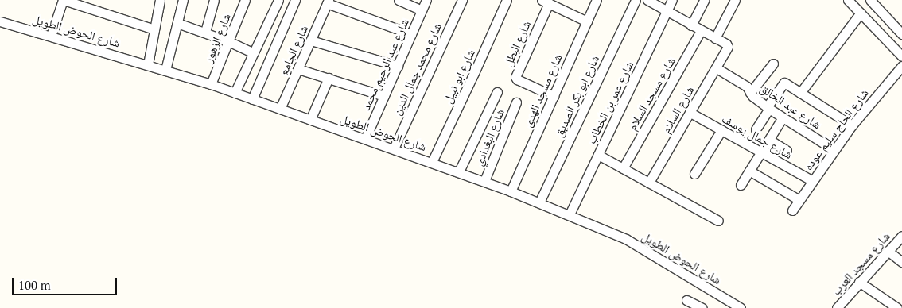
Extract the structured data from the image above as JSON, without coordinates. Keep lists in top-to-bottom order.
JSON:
{
  "streets": {
    "street": [
      "شارع الحوض الطويل",
      "شارع الزهور",
      "شارع البطل",
      "شارع الجامع",
      "شارع عبد الرحيم محمد",
      "شارع محمد جمال الدين",
      "شارع ابو نبيل",
      "شارع مسجد الهدى",
      "شارع مسجد السلام",
      "شارع ابو بكر الصديق",
      "شارع عمر بن الخطاب",
      "شارع عبد الخالق",
      "شارع السلام",
      "شارع الحاج سليم عوده",
      "شارع جمال يوسف",
      "شارع البغدادي",
      "شارع مسجد العرب"
    ]
  },
  "crossings": [
    ["شارع الحوض الطويل", "شارع الزهور"],
    ["شارع الحوض الطويل", "شارع الجامع"],
    ["شارع الحوض الطويل", "شارع عبد الرحيم محمد"],
    ["شارع الحوض الطويل", "شارع محمد جمال الدين"],
    ["شارع الحوض الطويل", "شارع ابو نبيل"],
    ["شارع الحوض الطويل", "شارع مسجد الهدى"],
    ["شارع الحوض الطويل", "شارع ابو بكر الصديق"],
    ["شارع الحوض الطويل", "شارع عمر بن الخطاب"],
    ["شارع الحوض الطويل", "شارع البغدادي"],
    ["شارع البطل", "شارع مسجد الهدى"],
    ["شارع عبد الخالق", "شارع السلام"],
    ["شارع عبد الخالق", "شارع الحاج سليم عوده"],
    ["شارع السلام", "شارع جمال يوسف"],
    ["شارع الحاج سليم عوده", "شارع جمال يوسف"]
  ],
  "scale_bar": "100 m"
}
